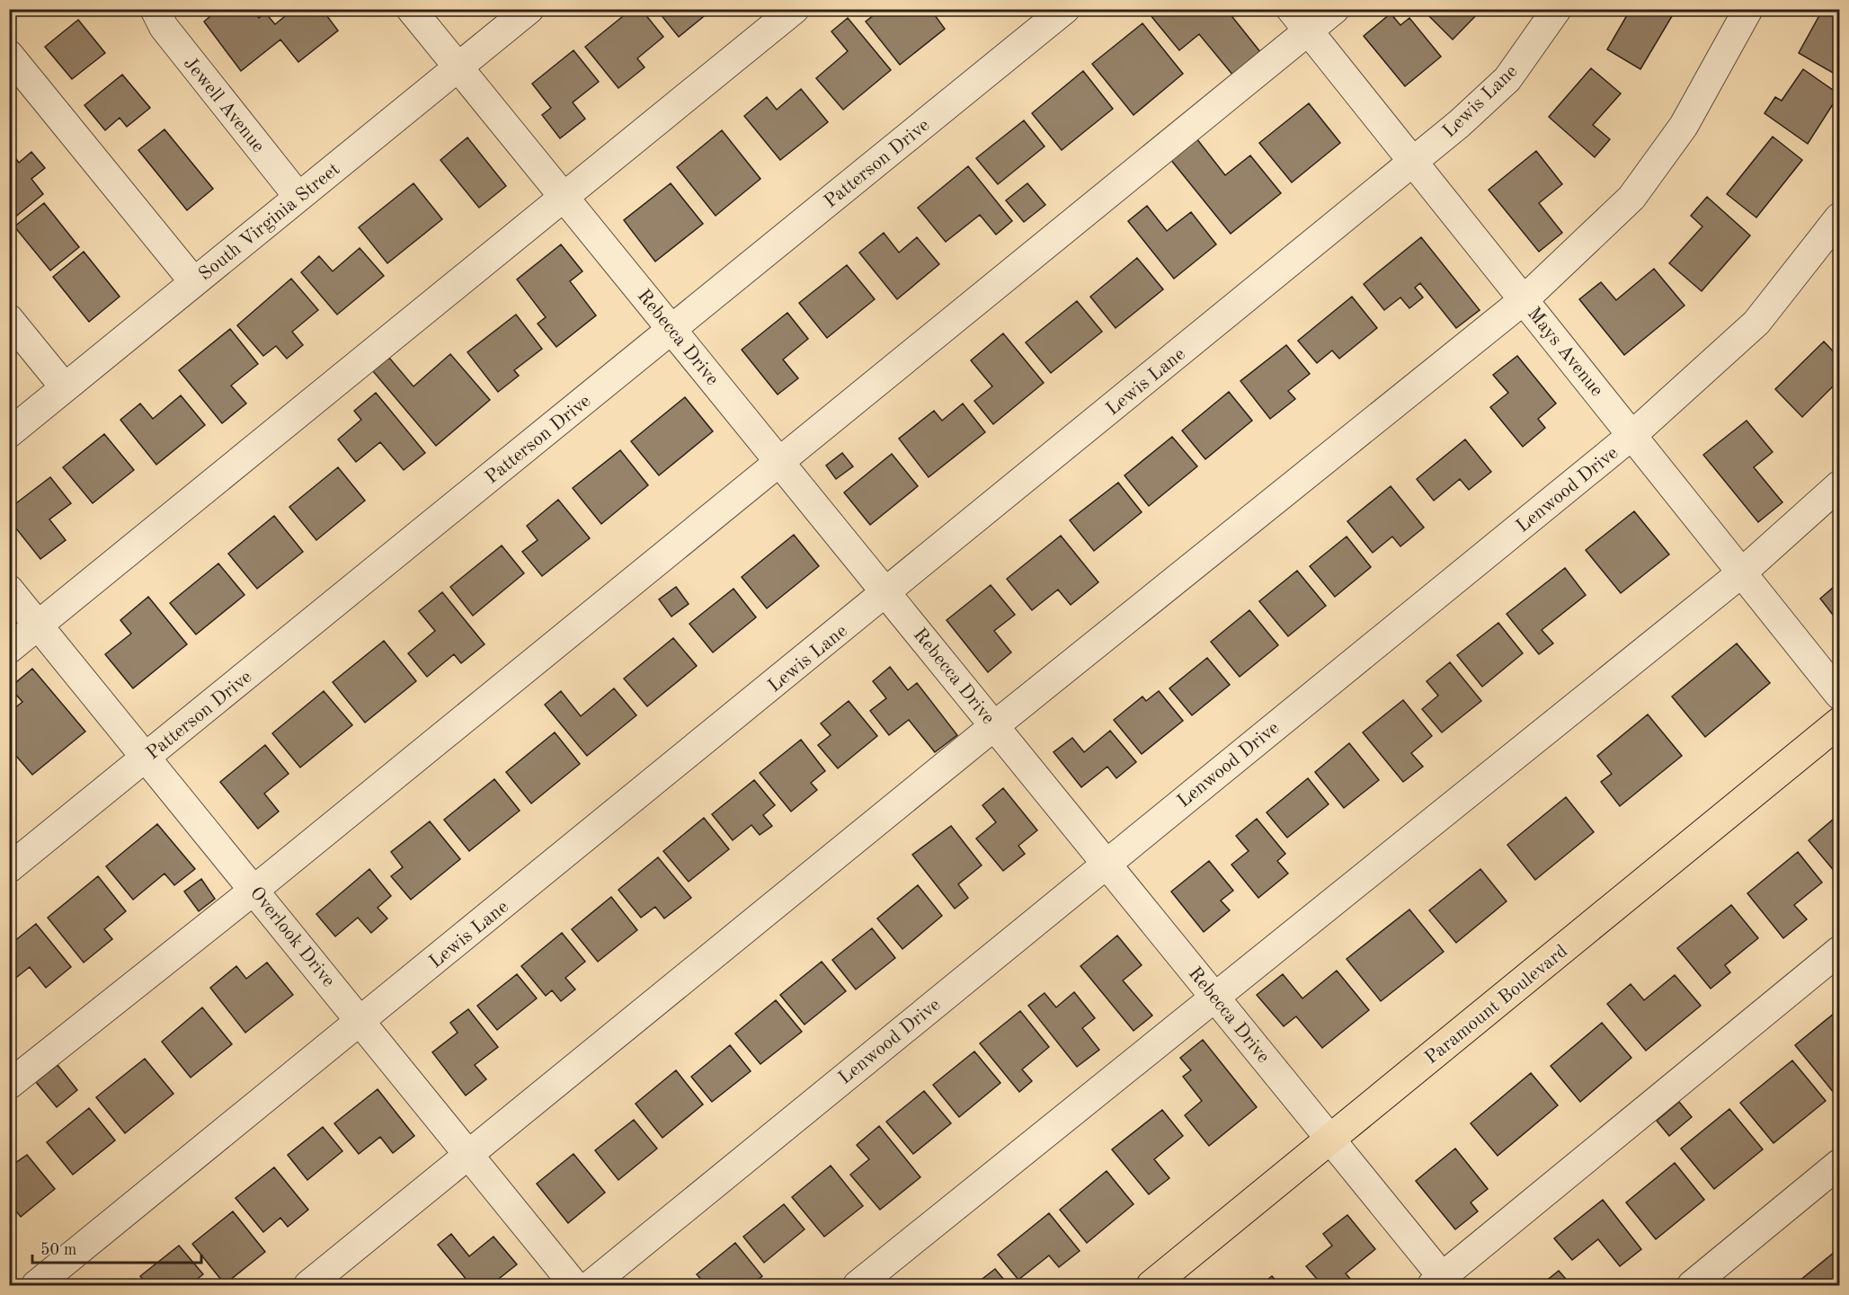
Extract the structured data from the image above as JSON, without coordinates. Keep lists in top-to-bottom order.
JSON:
{
  "streets": {
    "main road": ["Paramount Boulevard"],
    "street": [
      "Lewis Lane",
      "Jewell Avenue",
      "Patterson Drive",
      "South Virginia Street",
      "Rebecca Drive",
      "Mays Avenue",
      "Lenwood Drive",
      "Overlook Drive"
    ]
  },
  "crossings": [
    ["Lewis Lane", "Rebecca Drive"],
    ["Lewis Lane", "Mays Avenue"],
    ["Lewis Lane", "Overlook Drive"],
    ["Jewell Avenue", "South Virginia Street"],
    ["Patterson Drive", "Rebecca Drive"],
    ["Patterson Drive", "Overlook Drive"],
    ["South Virginia Street", "Rebecca Drive"],
    ["Rebecca Drive", "Lenwood Drive"],
    ["Rebecca Drive", "Paramount Boulevard"],
    ["Mays Avenue", "Lenwood Drive"]
  ],
  "scale_bar": "50 m"
}
